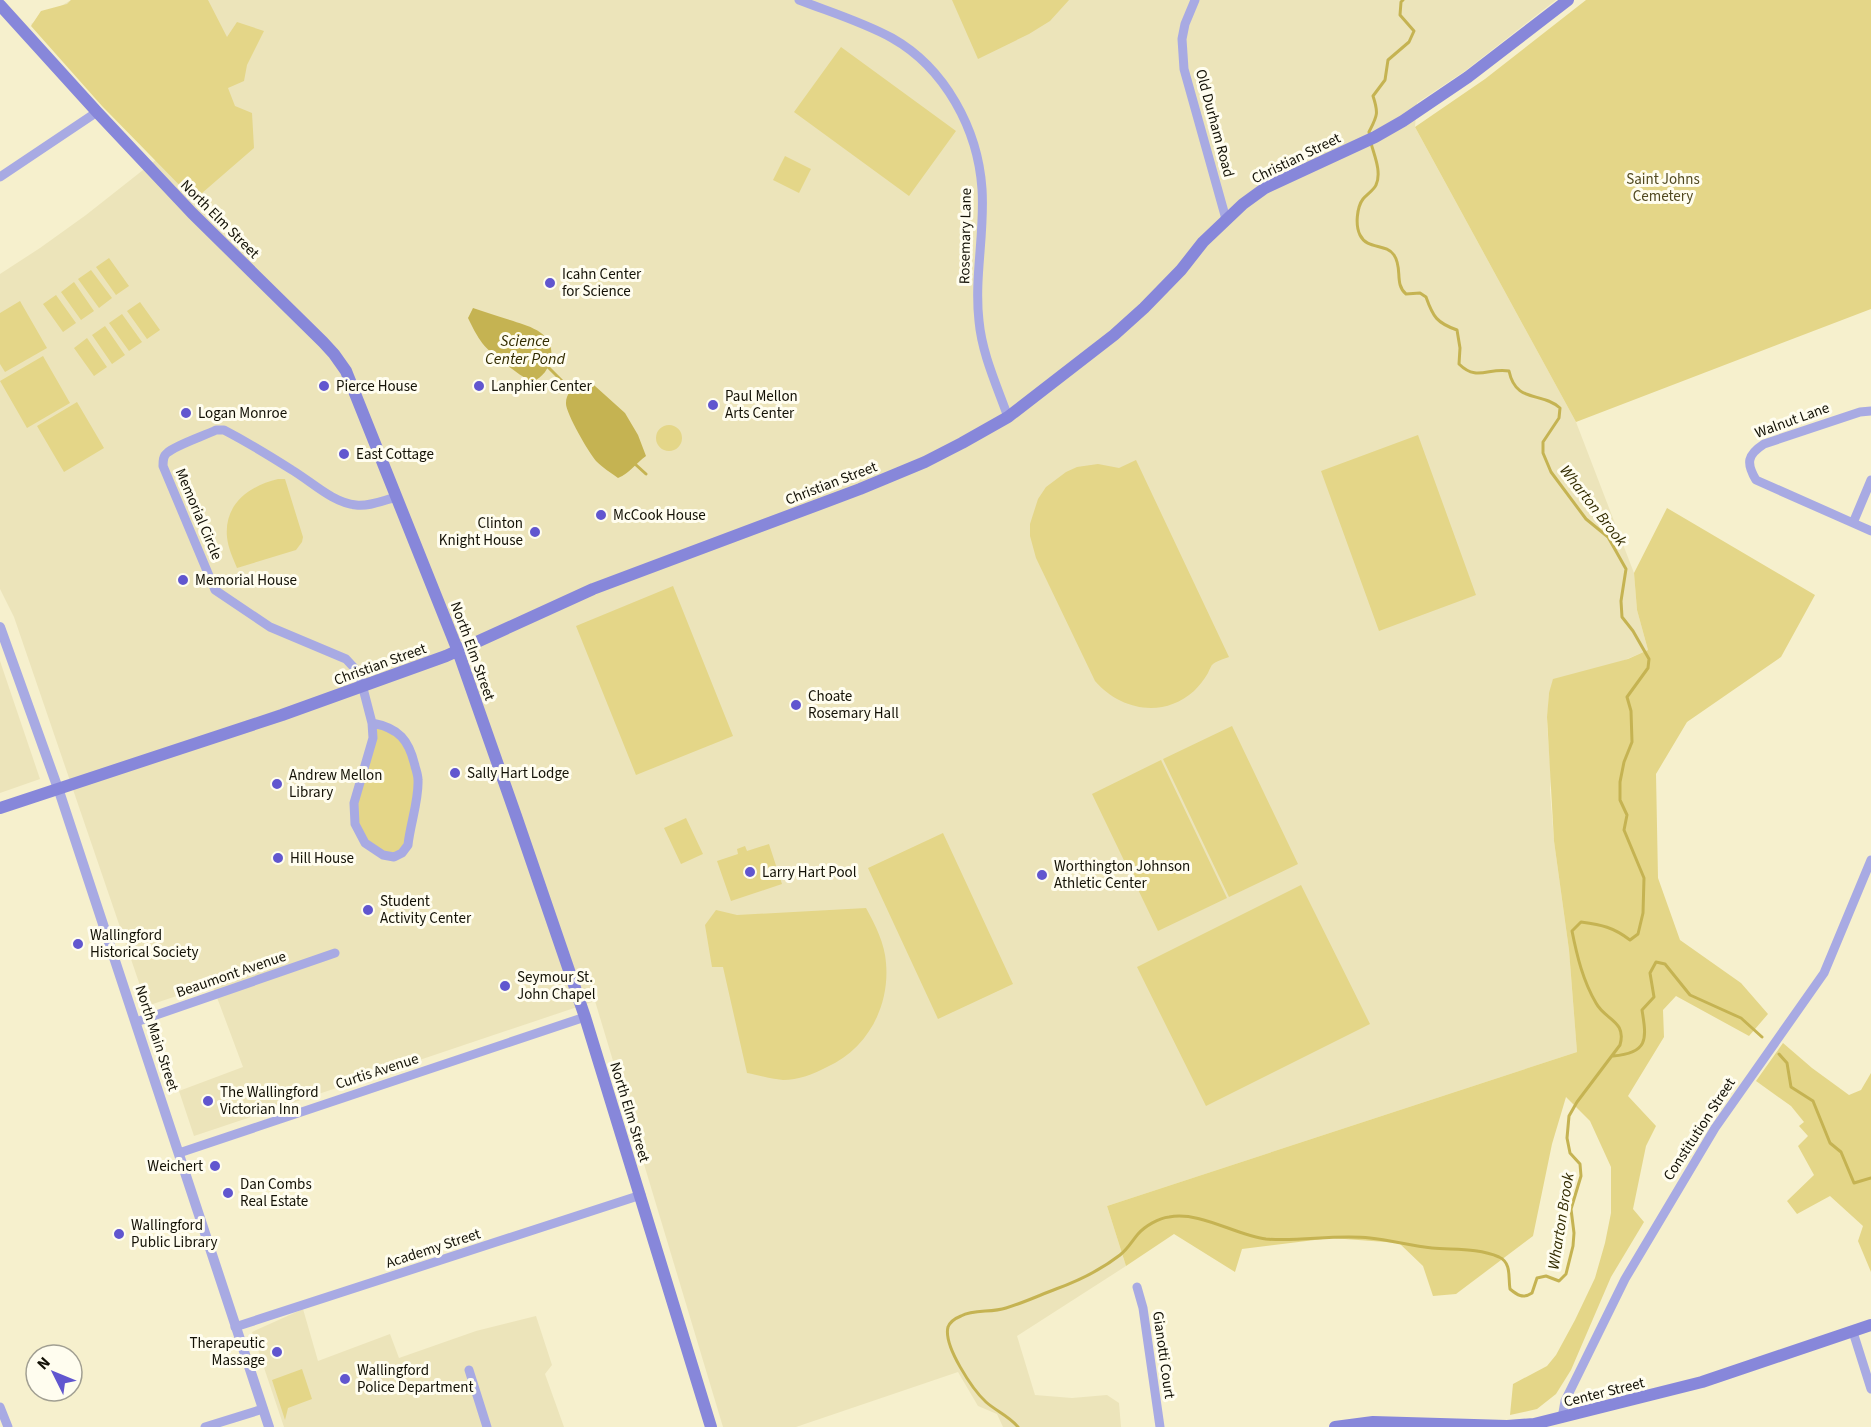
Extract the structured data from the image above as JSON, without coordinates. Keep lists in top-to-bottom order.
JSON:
{
  "streets": {
    "main road": ["Christian Street", "North Elm Street", "Center Street"],
    "street": [
      "Old Durham Road",
      "Rosemary Lane",
      "Walnut Lane",
      "Memorial Circle",
      "Beaumont Avenue",
      "North Main Street",
      "Curtis Avenue",
      "Constitution Street",
      "Academy Street",
      "Gianotti Court"
    ]
  },
  "crossings": [
    ["Old Durham Road", "Christian Street"],
    ["Christian Street", "North Elm Street"],
    ["Christian Street", "Rosemary Lane"],
    ["Christian Street", "Memorial Circle"],
    ["Christian Street", "North Main Street"],
    ["North Elm Street", "Memorial Circle"],
    ["North Elm Street", "Curtis Avenue"],
    ["North Elm Street", "Academy Street"],
    ["Beaumont Avenue", "North Main Street"],
    ["North Main Street", "Curtis Avenue"],
    ["North Main Street", "Academy Street"],
    ["Constitution Street", "Center Street"]
  ],
  "water": ["Science Center Pond", "Wharton Brook"],
  "parks": ["Saint Johns Cemetery"],
  "places": [
    "Icahn Center for Science",
    "Pierce House",
    "Lanphier Center",
    "Paul Mellon Arts Center",
    "Logan Monroe",
    "East Cottage",
    "McCook House",
    "Clinton Knight House",
    "Memorial House",
    "Choate Rosemary Hall",
    "Sally Hart Lodge",
    "Andrew Mellon Library",
    "Hill House",
    "Larry Hart Pool",
    "Worthington Johnson Athletic Center",
    "Student Activity Center",
    "Wallingford Historical Society",
    "Seymour St. John Chapel",
    "The Wallingford Victorian Inn",
    "Weichert",
    "Dan Combs Real Estate",
    "Wallingford Public Library",
    "Therapeutic Massage",
    "Wallingford Police Department"
  ],
  "north": "top left"
}
